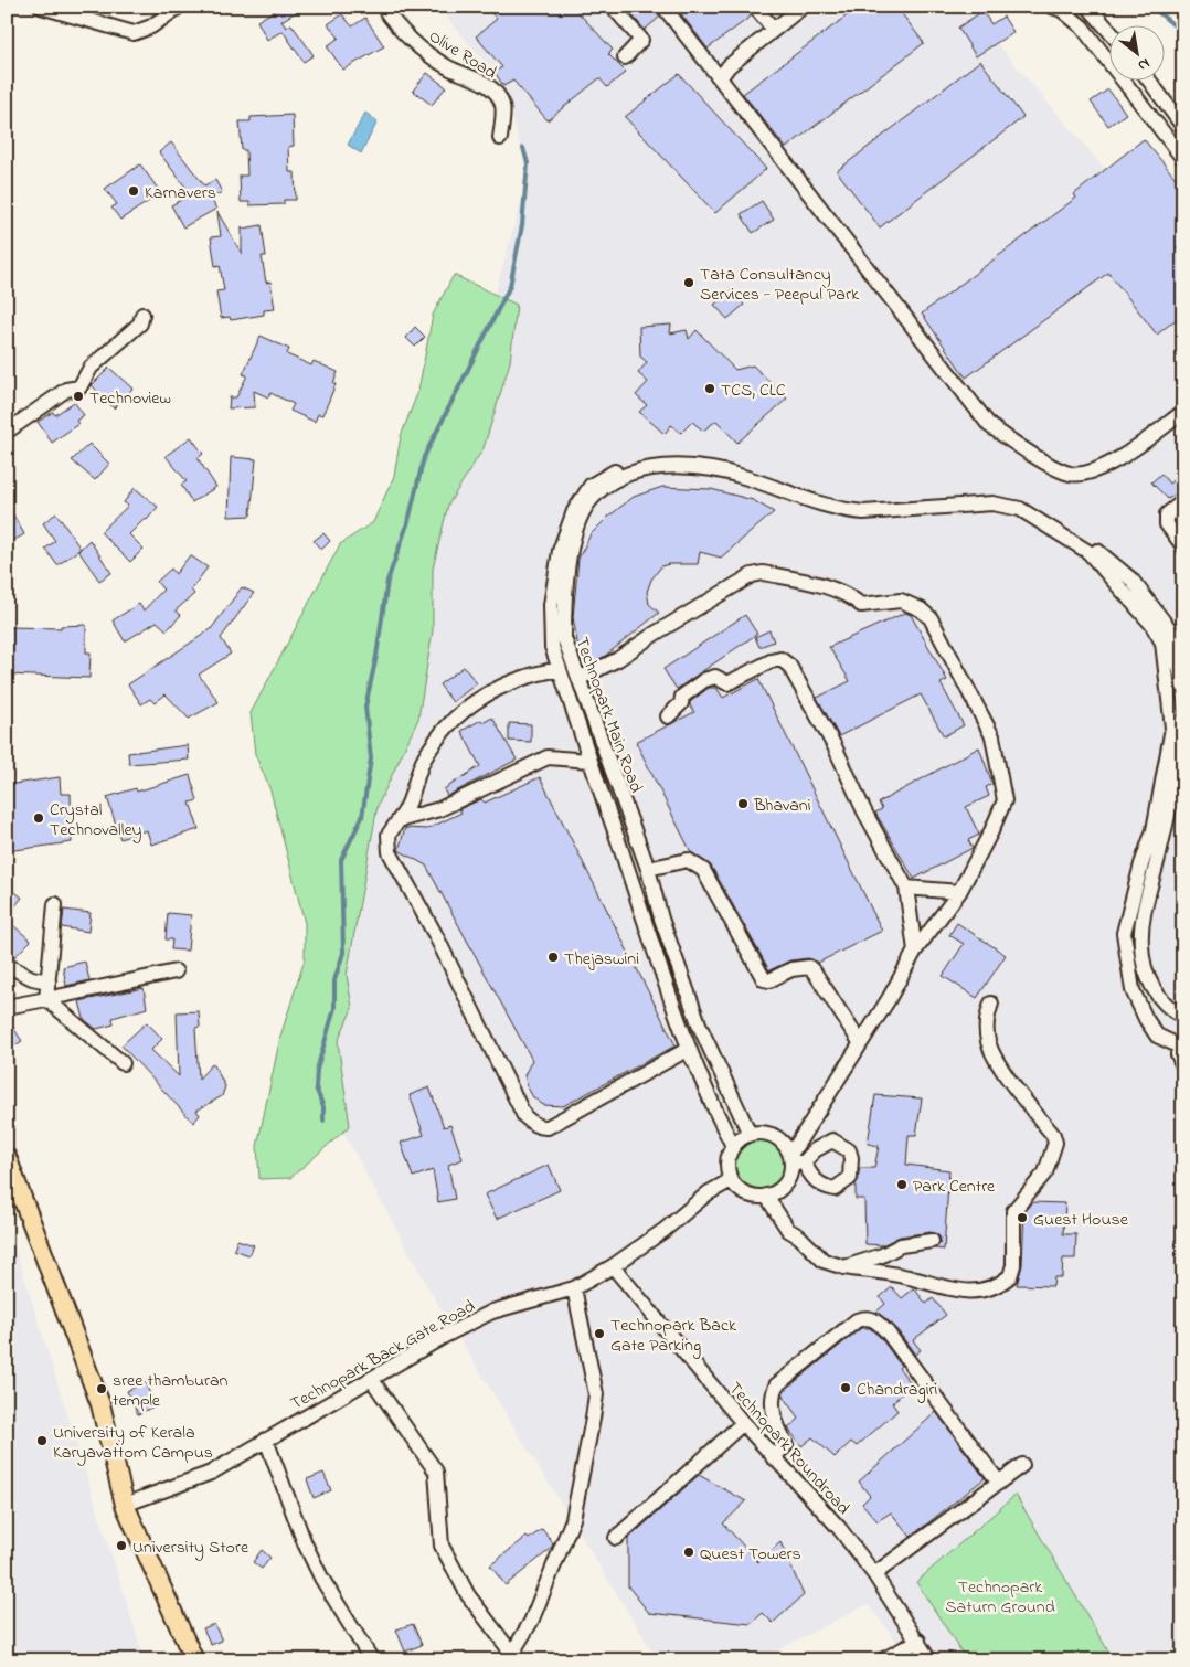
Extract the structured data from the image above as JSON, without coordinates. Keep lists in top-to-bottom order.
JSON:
{
  "streets": {
    "street": [
      "Olive Road",
      "Technopark Main Road",
      "Technopark Back Gate Road",
      "Technopark Roundroad"
    ]
  },
  "crossings": [
    ["Technopark Main Road", "Technopark Back Gate Road"],
    ["Technopark Back Gate Road", "Technopark Roundroad"]
  ],
  "parks": ["Technopark Saturn Ground"],
  "places": [
    "Karnavers",
    "Tata Consultancy Services - Peepul Park",
    "TCS, CLC",
    "Technoview",
    "Bhavani",
    "Crystal Technovalley",
    "Thejaswini",
    "Park Centre",
    "Guest House",
    "Technopark Back Gate Parking",
    "Chandragiri",
    "sree thamburan temple",
    "University of Kerala Karyavattom Campus",
    "University Store",
    "Quest Towers"
  ],
  "north": "bottom right"
}
